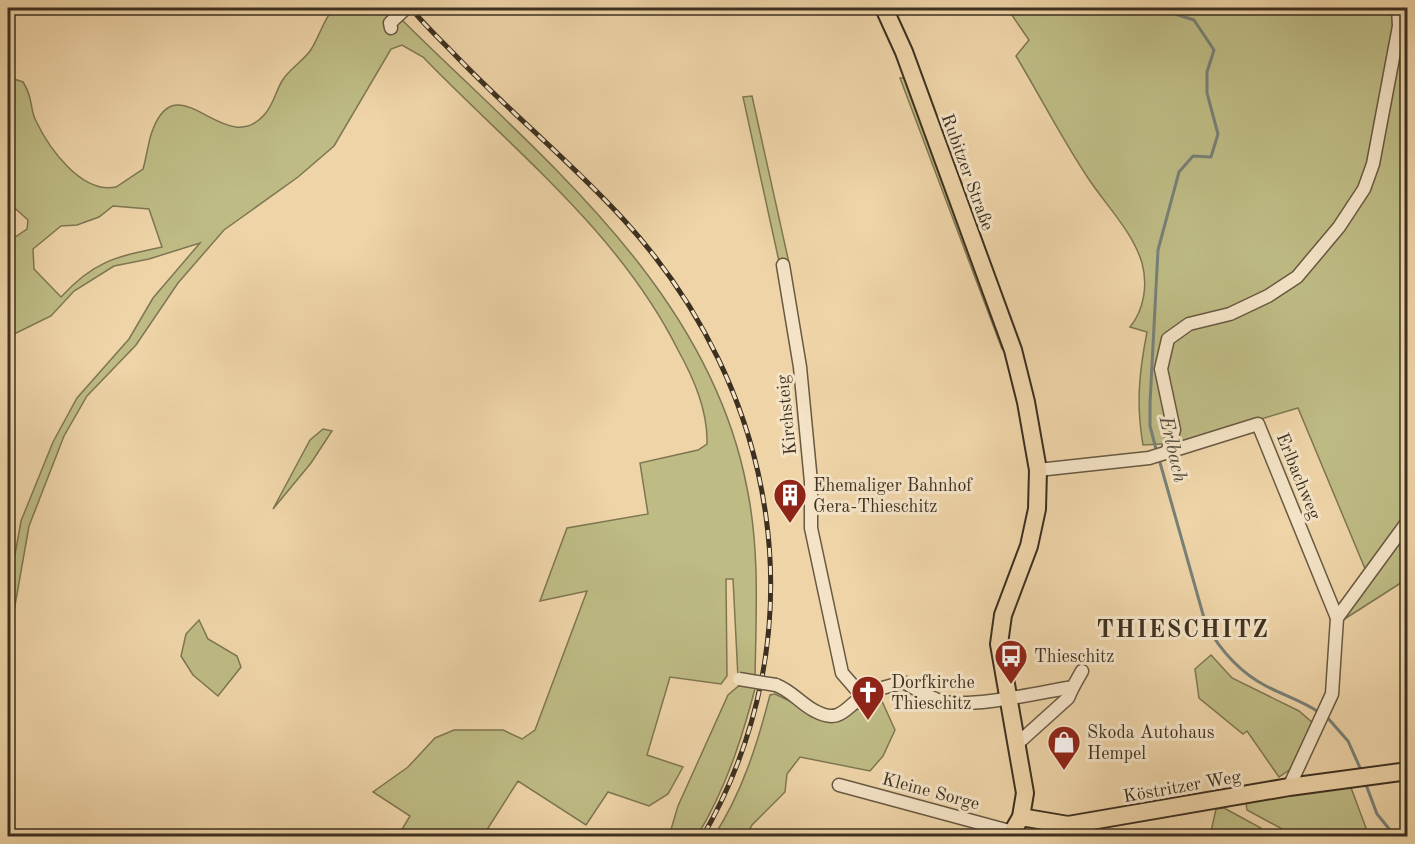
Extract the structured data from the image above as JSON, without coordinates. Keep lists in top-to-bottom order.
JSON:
{
  "streets": {
    "main road": ["Rubitzer Straße", "Köstritzer Weg"],
    "street": ["Kirchsteig", "Erlbachweg", "Kleine Sorge"]
  },
  "crossings": [
    ["Rubitzer Straße", "Erlbachweg"],
    ["Rubitzer Straße", "Köstritzer Weg"],
    ["Rubitzer Straße", "Kleine Sorge"],
    ["Köstritzer Weg", "Kleine Sorge"]
  ],
  "districts": ["THIESCHITZ"],
  "water": ["Erlbach"],
  "places": {
    "building": ["Ehemaliger Bahnhof Gera-Thieschitz"],
    "bus stop": ["Thieschitz"],
    "church": ["Dorfkirche Thieschitz"],
    "shop": ["Skoda Autohaus Hempel"]
  }
}
